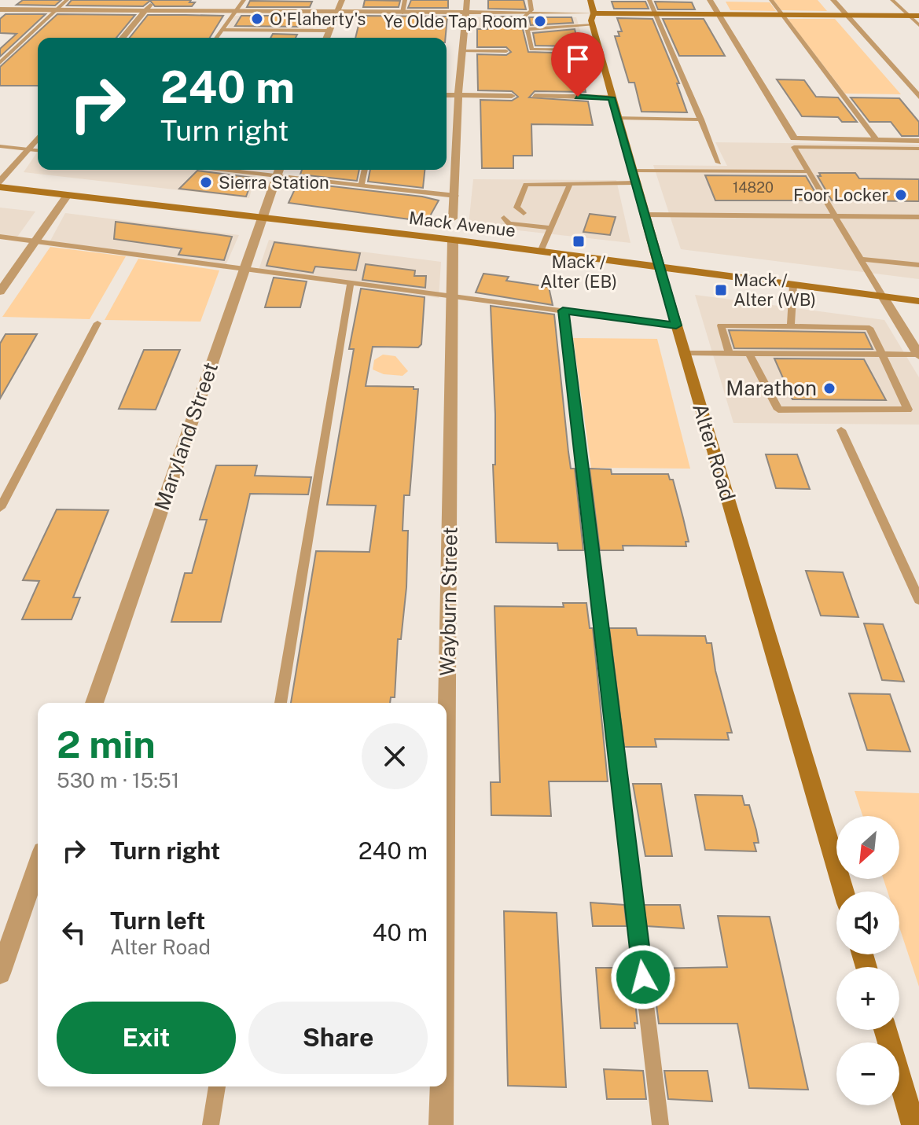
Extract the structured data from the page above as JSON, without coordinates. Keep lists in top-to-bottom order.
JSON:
{
  "streets": {
    "street": [
      "Mack Avenue",
      "Maryland Street",
      "Alter Road",
      "Wayburn Street"
    ]
  },
  "crossings": [
    ["Mack Avenue", "Maryland Street"],
    ["Mack Avenue", "Alter Road"],
    ["Mack Avenue", "Wayburn Street"]
  ],
  "places": {
    "other": [
      "O'Flaherty's",
      "Ye Olde Tap Room",
      "Sierra Station",
      "Foor Locker",
      "Marathon"
    ],
    "transit": ["Mack / Alter (EB)", "Mack / Alter (WB)"]
  },
  "house_numbers": ["14820"],
  "north": "bottom left",
  "page": {
    "turn": ["240 m", "Turn right"],
    "heading": ["2 min", "530 m · 15:51"],
    "list": [
      {
        "name": "Turn right",
        "value": "240 m"
      },
      {
        "name": "Turn left",
        "note": "Alter Road",
        "value": "40 m"
      }
    ],
    "map_buttons": ["+", "−"],
    "buttons": ["Exit", "Share"]
  }
}
